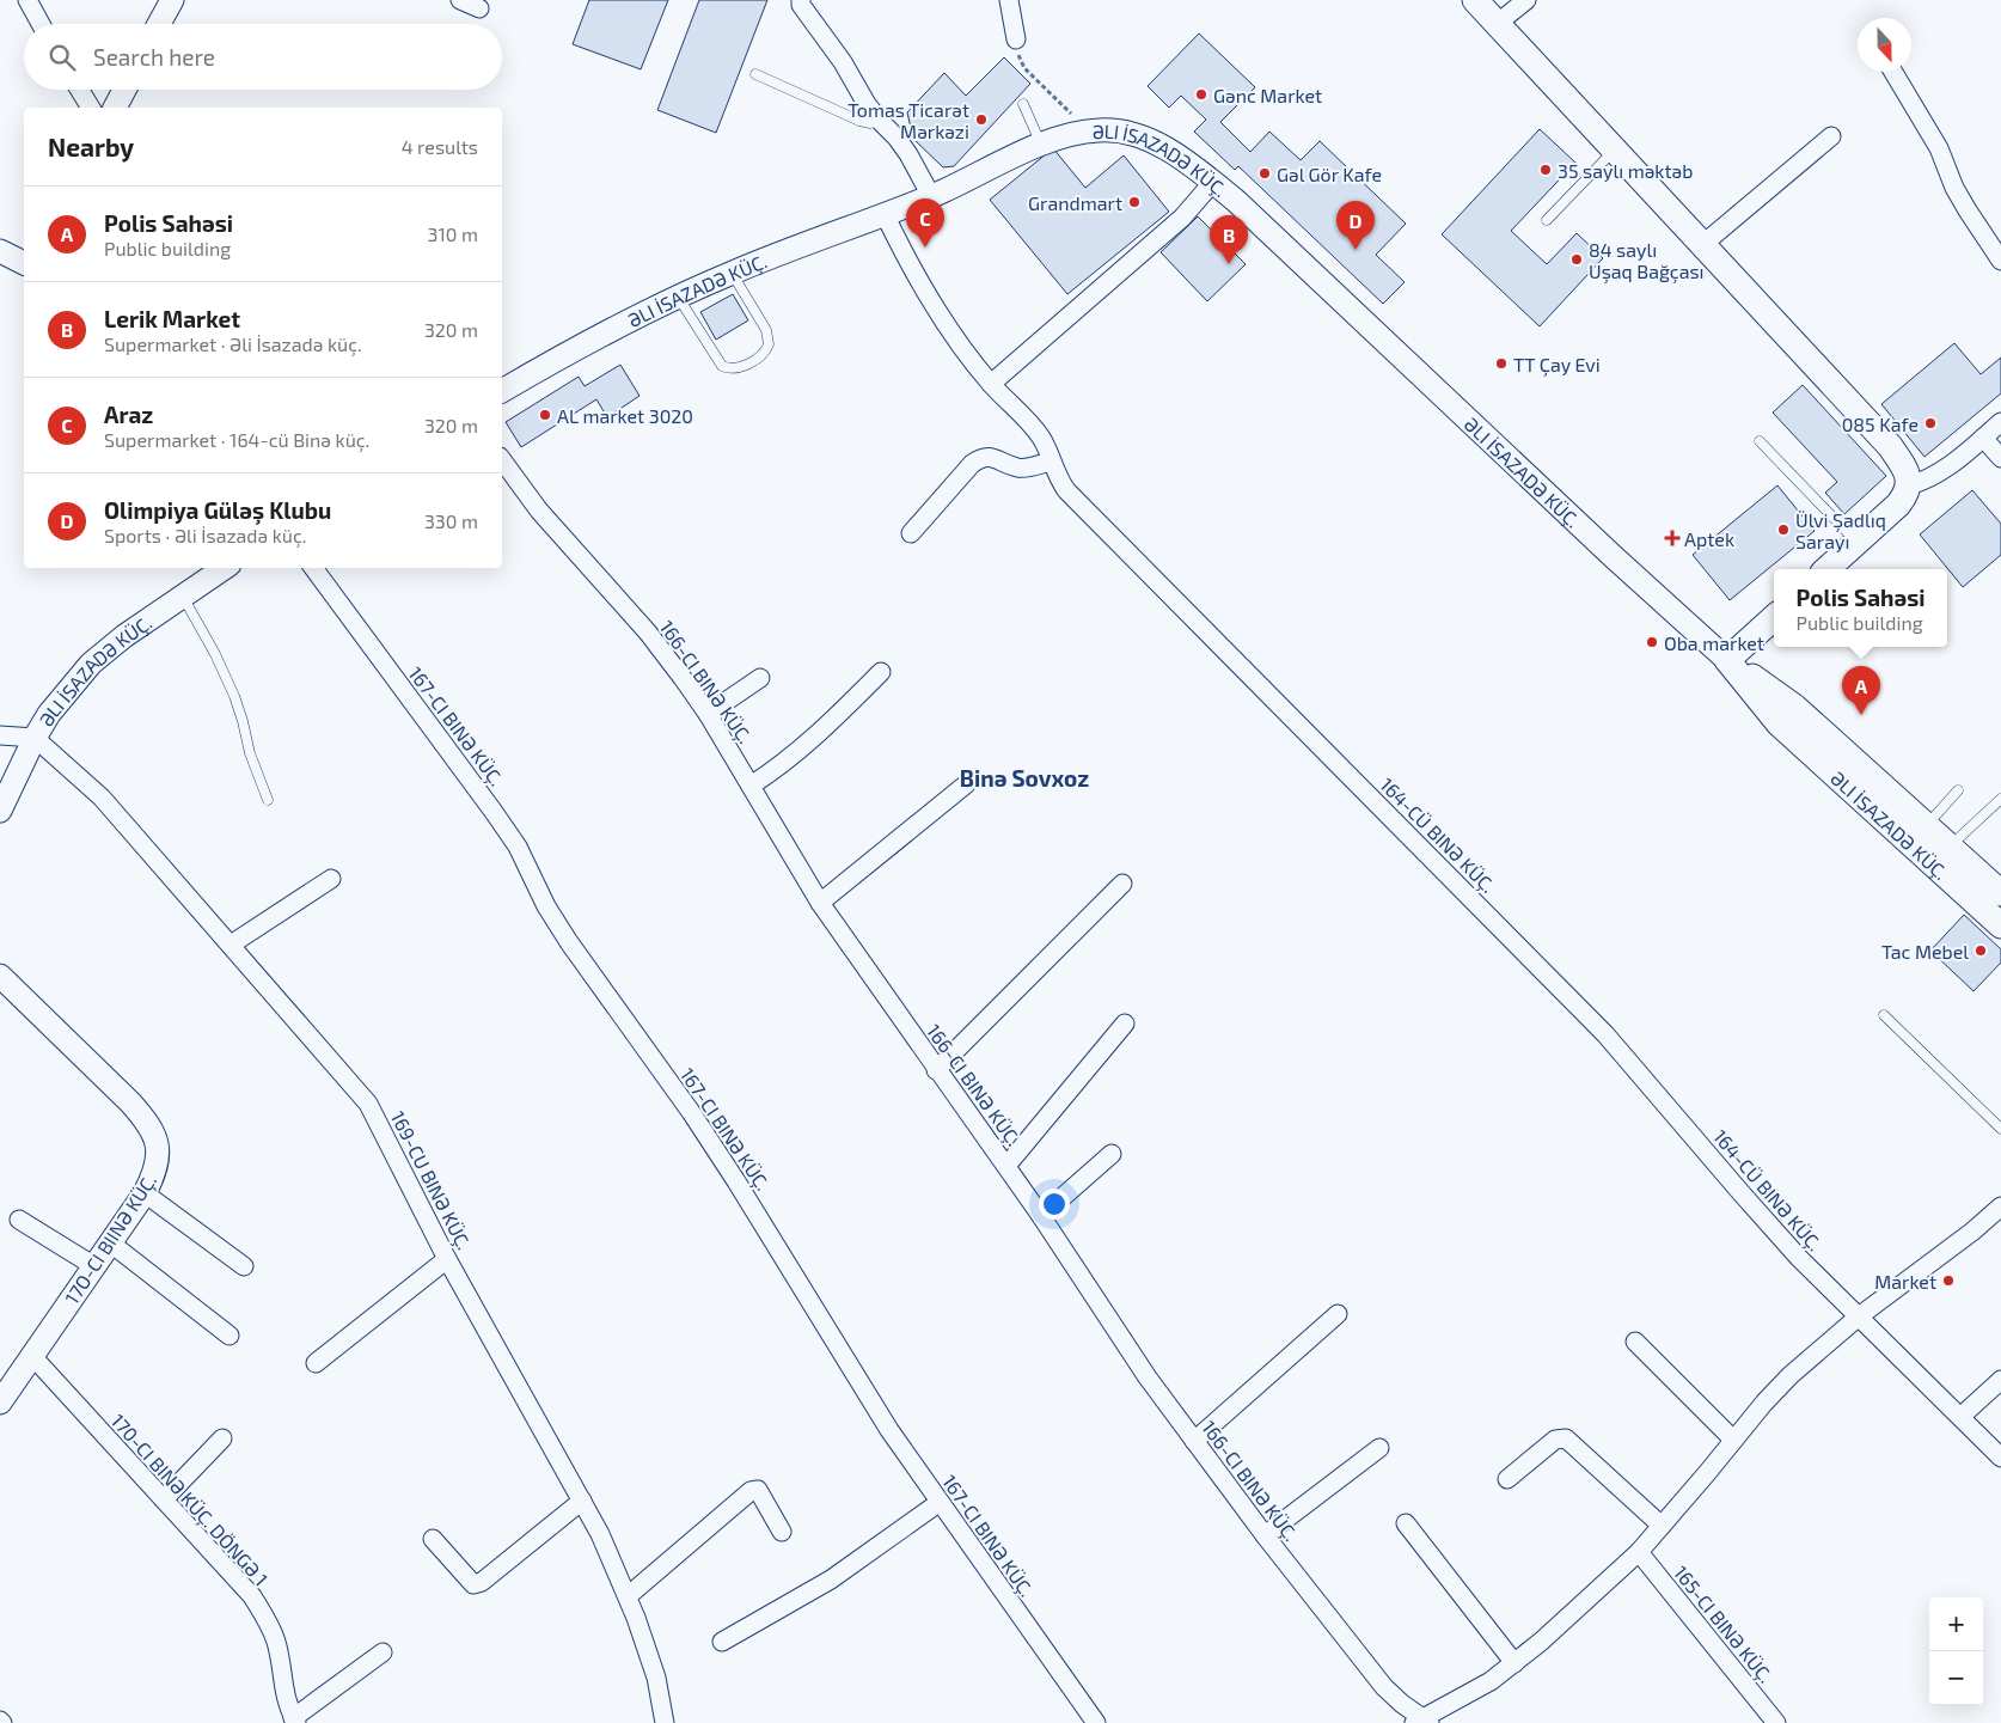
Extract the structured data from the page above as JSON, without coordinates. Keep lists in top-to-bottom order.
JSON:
{
  "streets": {
    "main road": ["ƏLI İSAZADƏ KÜÇ."],
    "street": [
      "167-CI BINƏ KÜÇ.",
      "164-CÜ BINƏ KÜÇ.",
      "169-CU BINƏ KÜÇ.",
      "17O-CI BIINƏ KÜÇ.",
      "170-CI BINƏ KÜÇ. DÖNGƏ 1",
      "165-CI BINƏ KÜÇ."
    ]
  },
  "crossings": [
    ["ƏLI İSAZADƏ KÜÇ.", "164-CÜ BINƏ KÜÇ."],
    ["ƏLI İSAZADƏ KÜÇ.", "169-CU BINƏ KÜÇ."],
    ["17O-CI BIINƏ KÜÇ.", "170-CI BINƏ KÜÇ. DÖNGƏ 1"]
  ],
  "districts": ["Binə Sovxoz"],
  "places": {
    "other": [
      "Gənc Market",
      "Tomas Ticarət Mərkəzi",
      "35 saylı məktəb",
      "Gəl Gör Kafe",
      "Grandmart",
      "84 saylı Uşaq Bağçası",
      "TT Çay Evi",
      "AL market 3020",
      "085 Kafe",
      "Ülvi Şadlıq Sarayı",
      "Oba market",
      "Tac Mebel",
      "Market"
    ],
    "health": ["Aptek"]
  },
  "north": "bottom",
  "page": {
    "search": "Search here",
    "heading": ["Nearby", "4 results"],
    "list": [
      {
        "mark": "A",
        "name": "Polis Sahəsi",
        "note": "Public building",
        "value": "310 m"
      },
      {
        "mark": "B",
        "name": "Lerik Market",
        "note": "Supermarket · Əli İsazadə küç.",
        "value": "320 m"
      },
      {
        "mark": "C",
        "name": "Araz",
        "note": "Supermarket · 164-cü Binə küç.",
        "value": "320 m"
      },
      {
        "mark": "D",
        "name": "Olimpiya Güləş Klubu",
        "note": "Sports · Əli İsazadə küç.",
        "value": "330 m"
      }
    ],
    "pins": [
      "C",
      "D",
      "B",
      "A"
    ],
    "popup": ["Polis Sahəsi", "Public building"],
    "map_buttons": ["+", "−"]
  }
}
